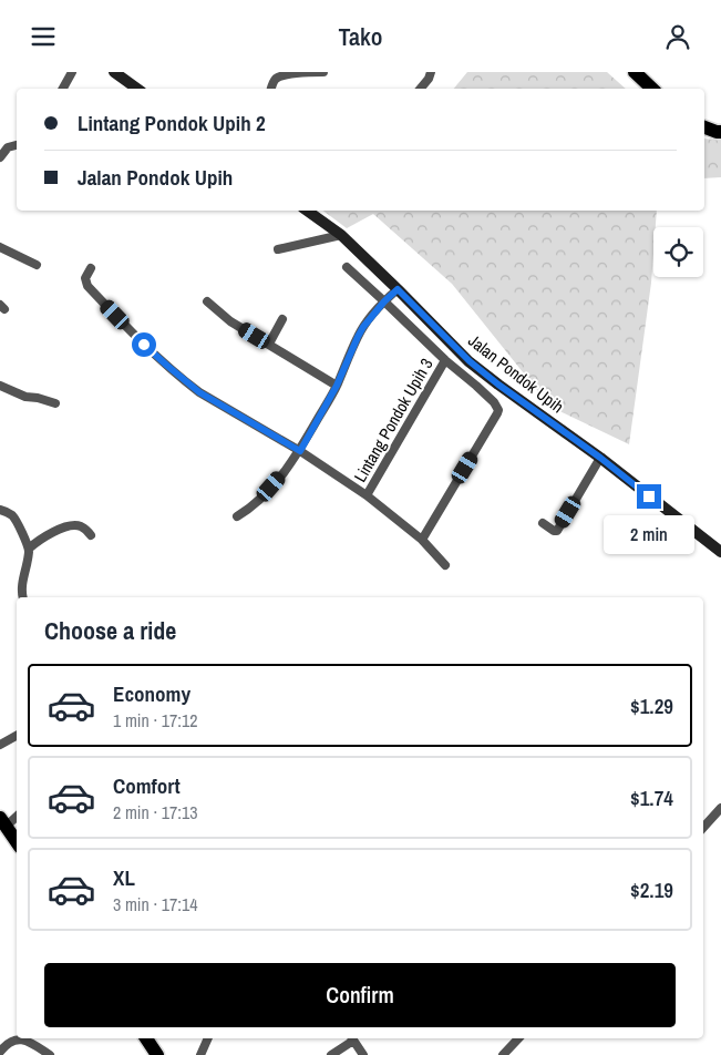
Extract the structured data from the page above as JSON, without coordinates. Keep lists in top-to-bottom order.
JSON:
{
  "streets": {
    "main road": ["Jalan Pondok Upih"],
    "street": ["Lintang Pondok Upih 3"]
  },
  "page": {
    "header": "Tako",
    "banner": ["Lintang Pondok Upih 2", "Jalan Pondok Upih"],
    "bubble": "2 min",
    "heading": "Choose a ride",
    "list": [
      {
        "name": "Economy",
        "note": "1 min · 17:12",
        "value": "$1.29"
      },
      {
        "name": "Comfort",
        "note": "2 min · 17:13",
        "value": "$1.74"
      },
      {
        "name": "XL",
        "note": "3 min · 17:14",
        "value": "$2.19"
      }
    ],
    "buttons": "Confirm"
  }
}
